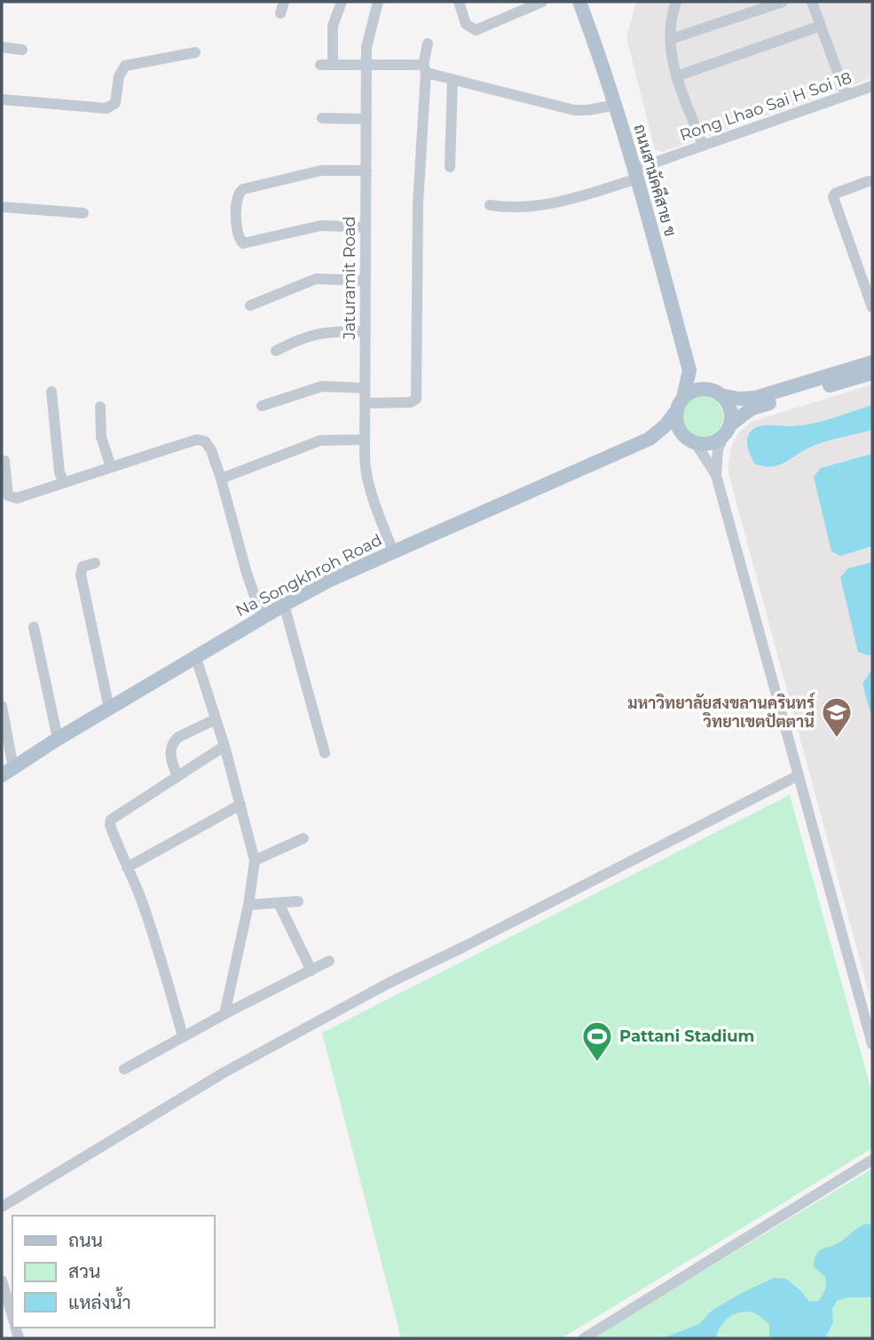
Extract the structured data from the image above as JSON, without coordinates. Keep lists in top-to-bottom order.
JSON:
{
  "streets": {
    "main road": ["ถนนสามัคคีสาย ข", "Na Songkhroh Road"],
    "street": ["Rong Lhao Sai H Soi 18", "Jaturamit Road"]
  },
  "crossings": [
    ["Rong Lhao Sai H Soi 18", "ถนนสามัคคีสาย ข"],
    ["ถนนสามัคคีสาย ข", "Na Songkhroh Road"],
    ["Jaturamit Road", "Na Songkhroh Road"]
  ],
  "places": {
    "school or university": ["มหาวิทยาลัยสงขลานครินทร์ วิทยาเขตปัตตานี"],
    "sports": ["Pattani Stadium"]
  },
  "legend": ["ถนน", "สวน", "แหล่งน้ำ"]
}
